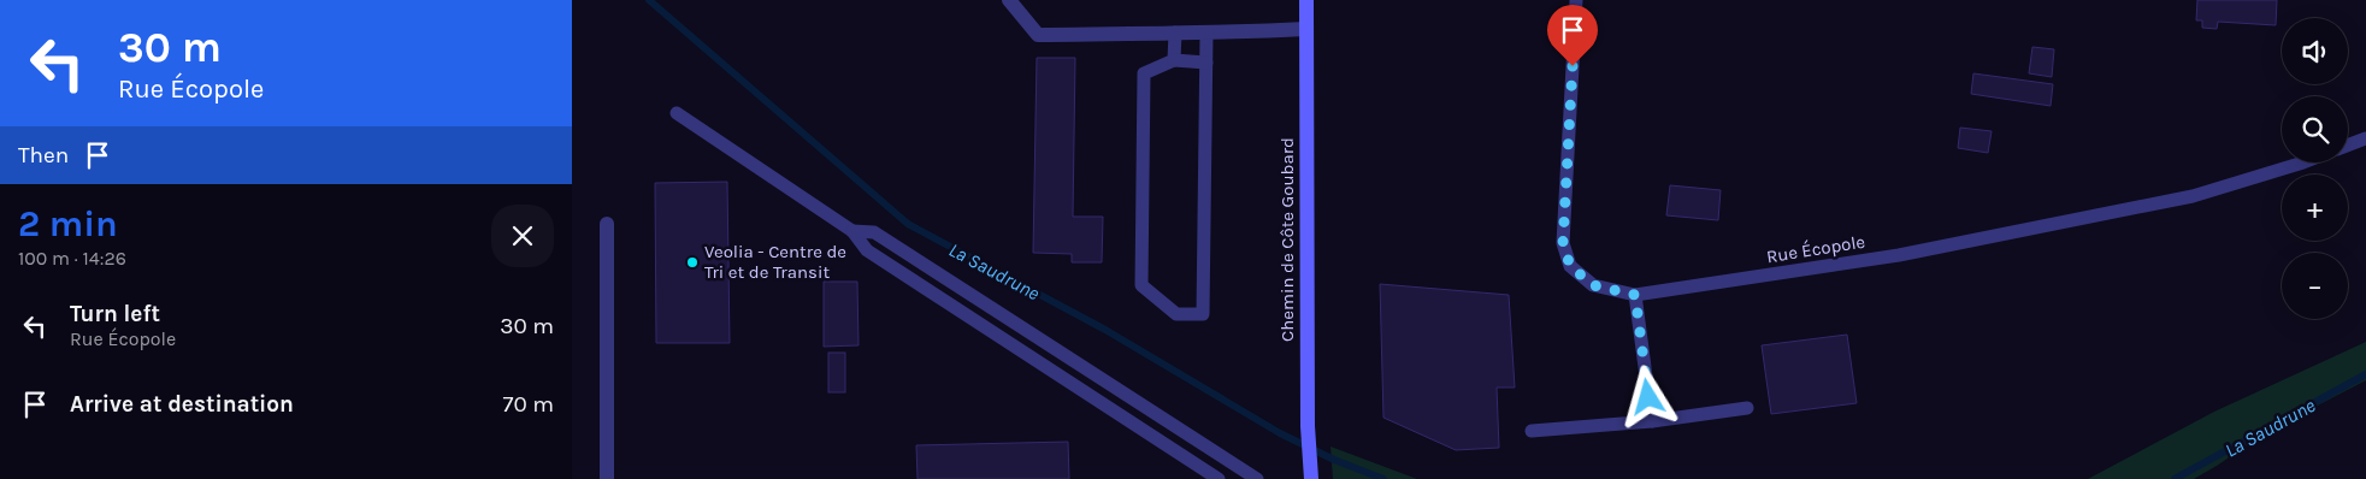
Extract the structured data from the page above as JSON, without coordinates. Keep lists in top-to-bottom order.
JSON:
{
  "streets": {
    "main road": ["Chemin de Côte Goubard"],
    "lane": ["Rue Écopole"]
  },
  "water": ["La Saudrune"],
  "places": ["Veolia - Centre de Tri et de Transit"],
  "page": {
    "turn": ["30 m", "Rue Écopole"],
    "map_buttons": ["+", "−"],
    "then": "Then",
    "heading": ["2 min", "100 m · 14:26"],
    "list": [
      {
        "name": "Turn left",
        "note": "Rue Écopole",
        "value": "30 m"
      },
      {
        "name": "Arrive at destination",
        "value": "70 m"
      }
    ]
  }
}
